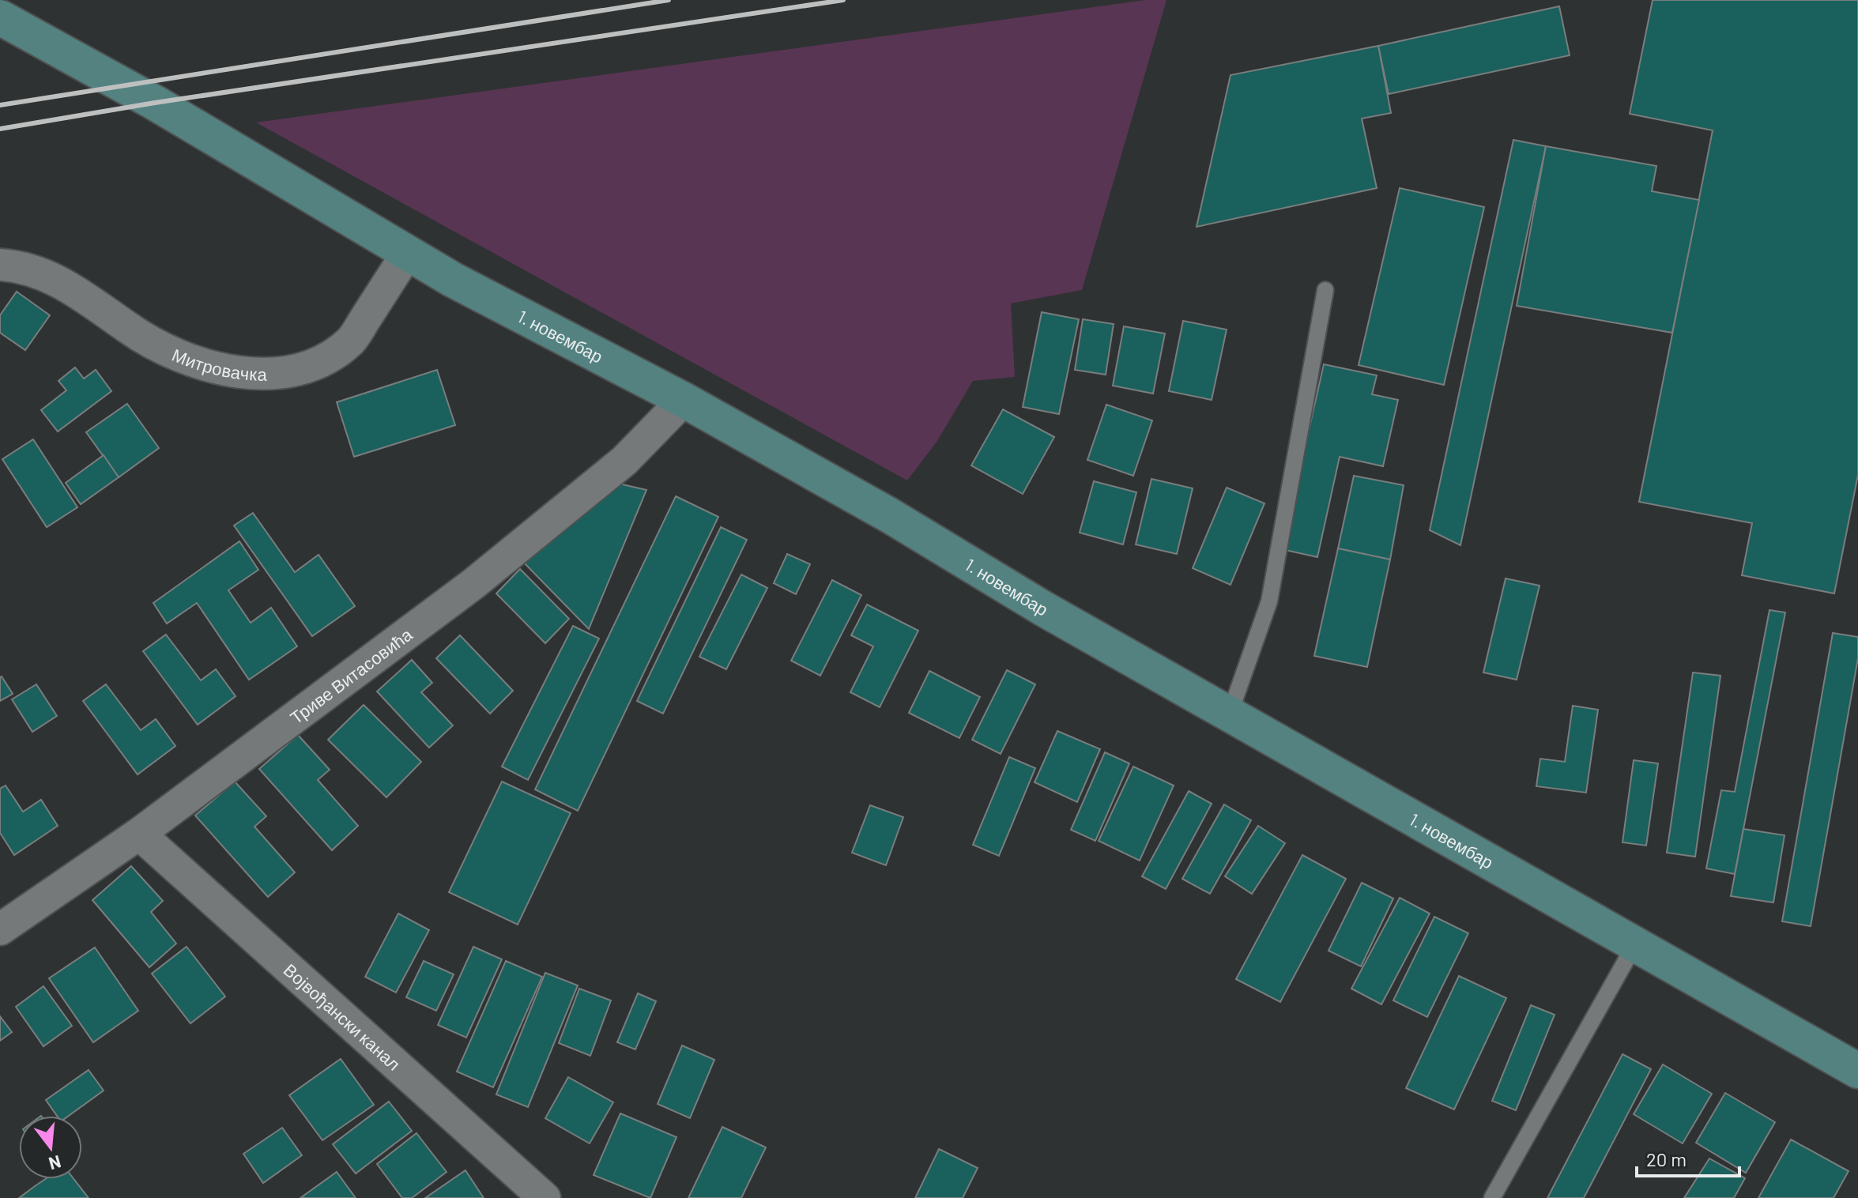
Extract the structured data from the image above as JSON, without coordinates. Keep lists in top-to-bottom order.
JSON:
{
  "streets": {
    "main road": ["1. новембар"],
    "street": ["Митровачка", "Триве Витасовића", "Војвођански канал"]
  },
  "crossings": [
    ["1. новембар", "Митровачка"],
    ["1. новембар", "Триве Витасовића"],
    ["Триве Витасовића", "Војвођански канал"]
  ],
  "scale_bar": "20 m",
  "north": "bottom"
}
